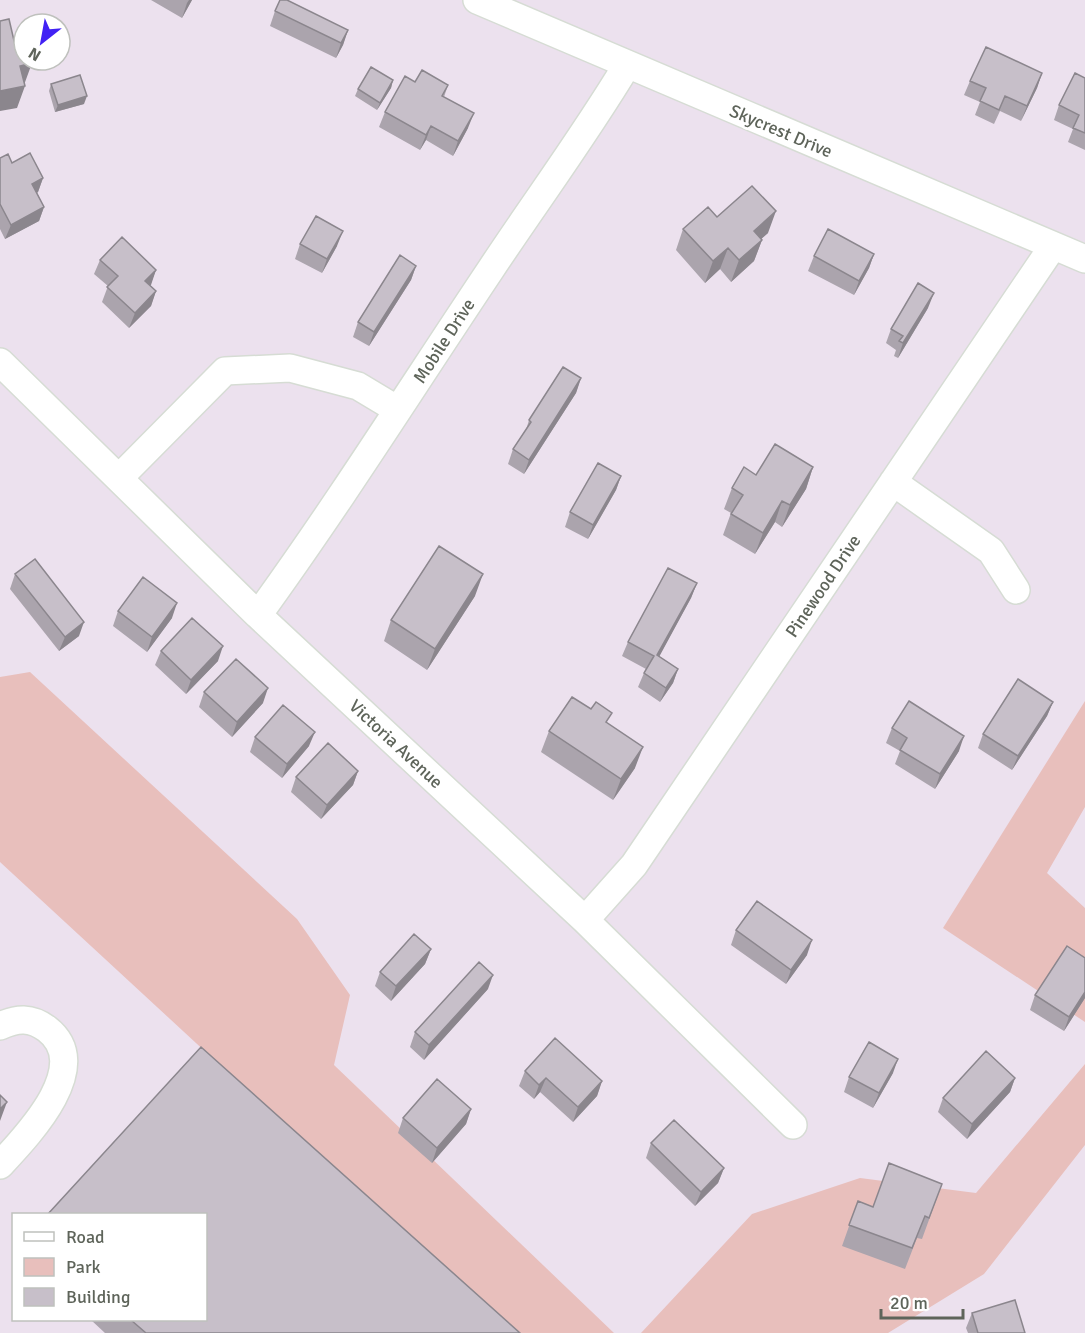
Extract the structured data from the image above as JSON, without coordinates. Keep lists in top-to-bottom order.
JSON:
{
  "streets": {
    "street": [
      "Skycrest Drive",
      "Mobile Drive",
      "Pinewood Drive",
      "Victoria Avenue"
    ]
  },
  "crossings": [
    ["Skycrest Drive", "Mobile Drive"],
    ["Skycrest Drive", "Pinewood Drive"],
    ["Mobile Drive", "Victoria Avenue"],
    ["Pinewood Drive", "Victoria Avenue"]
  ],
  "legend": ["Road", "Park", "Building"],
  "scale_bar": "20 m",
  "north": "bottom left"
}
